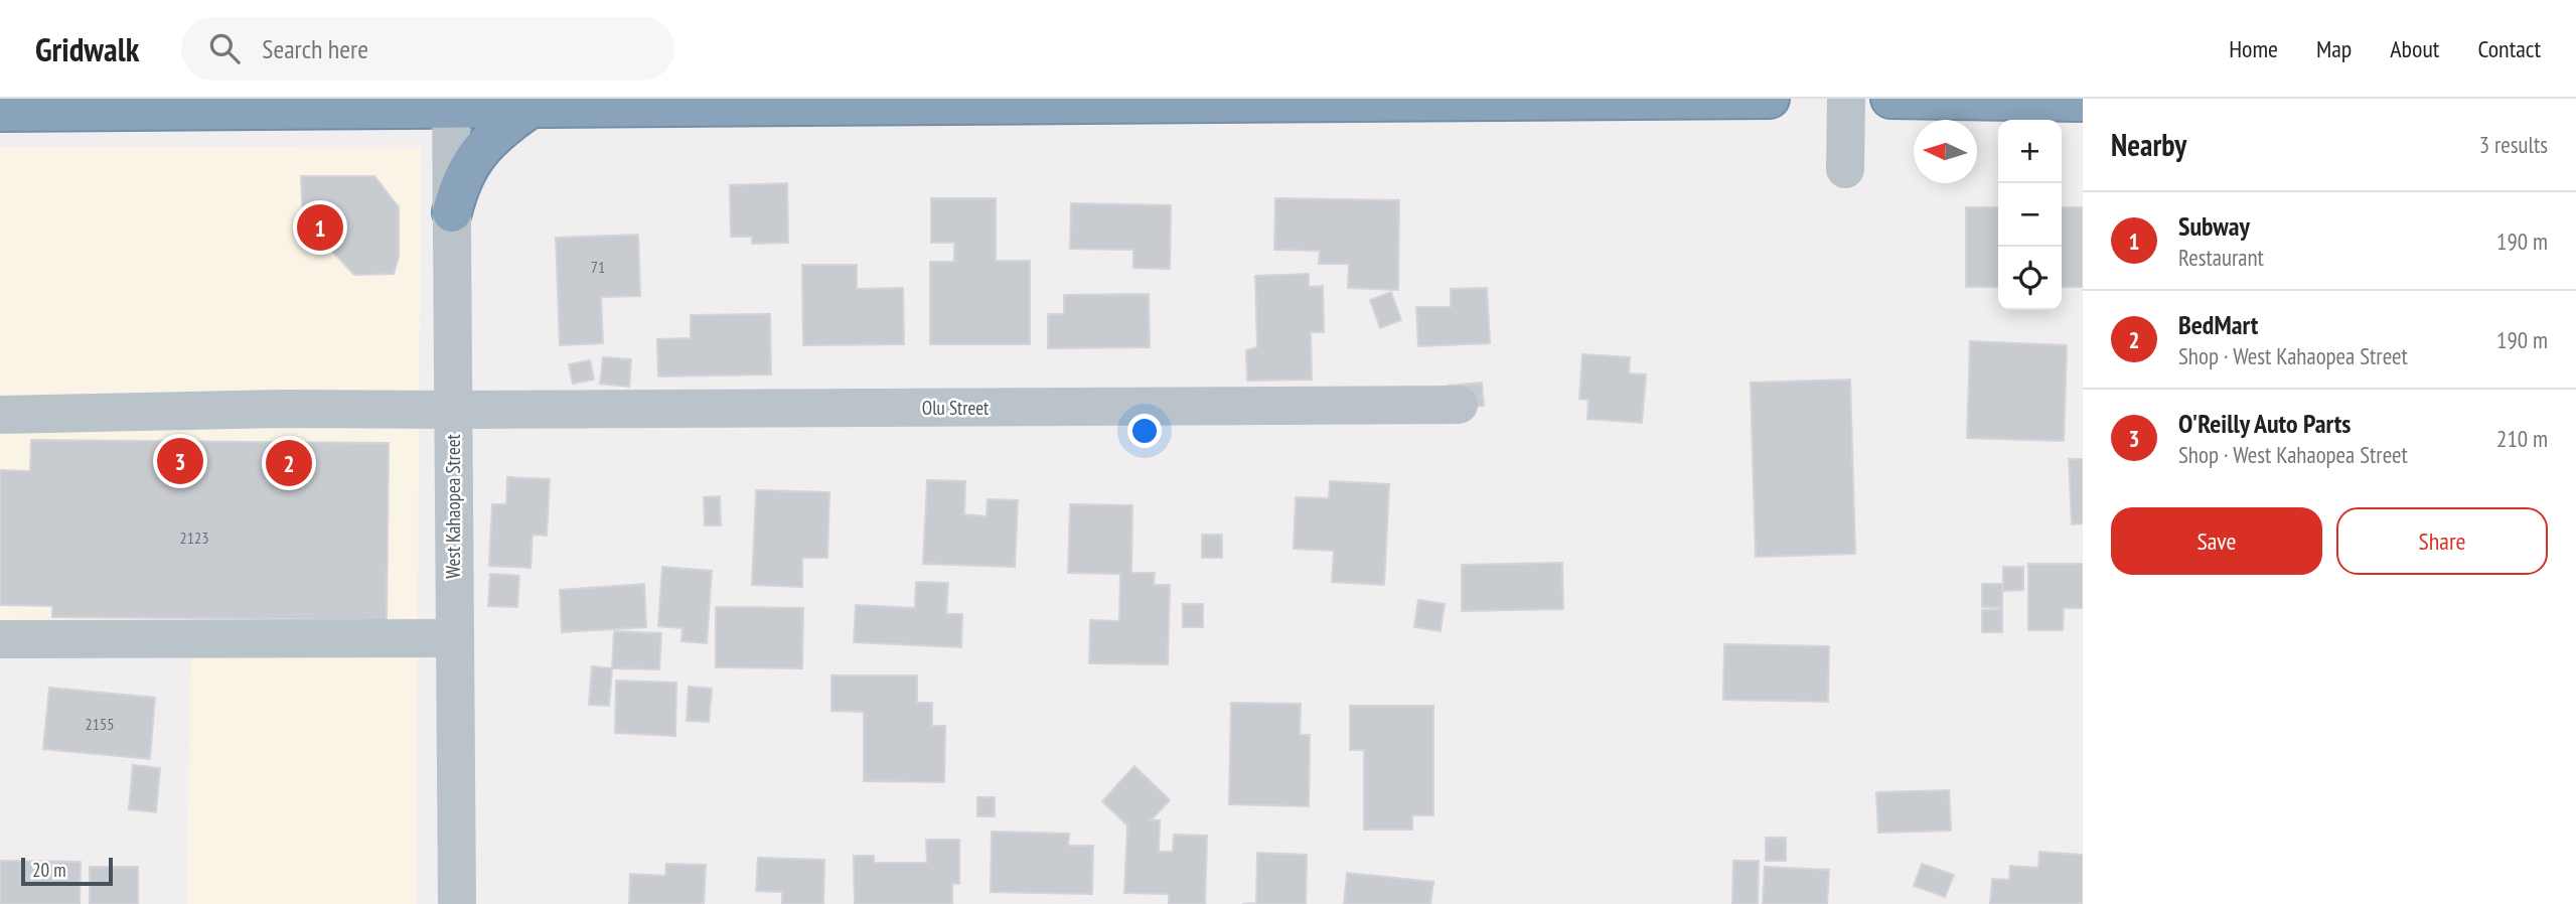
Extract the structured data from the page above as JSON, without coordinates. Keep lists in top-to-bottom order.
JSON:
{
  "streets": {
    "street": ["Olu Street", "West Kahaopea Street"]
  },
  "crossings": [
    ["Olu Street", "West Kahaopea Street"]
  ],
  "house_numbers": ["71", "2123", "2155"],
  "scale_bar": "20 m",
  "north": "left",
  "page": {
    "header": "Gridwalk",
    "search": "Search here",
    "nav": [
      "Home",
      "Map",
      "About",
      "Contact"
    ],
    "heading": ["Nearby", "3 results"],
    "map_buttons": ["+", "−"],
    "list": [
      {
        "mark": "1",
        "name": "Subway",
        "note": "Restaurant",
        "value": "190 m"
      },
      {
        "mark": "2",
        "name": "BedMart",
        "note": "Shop · West Kahaopea Street",
        "value": "190 m"
      },
      {
        "mark": "3",
        "name": "O'Reilly Auto Parts",
        "note": "Shop · West Kahaopea Street",
        "value": "210 m"
      }
    ],
    "pins": ["1", "3", "2"],
    "buttons": ["Save", "Share"],
    "scale": "20 m"
  }
}
